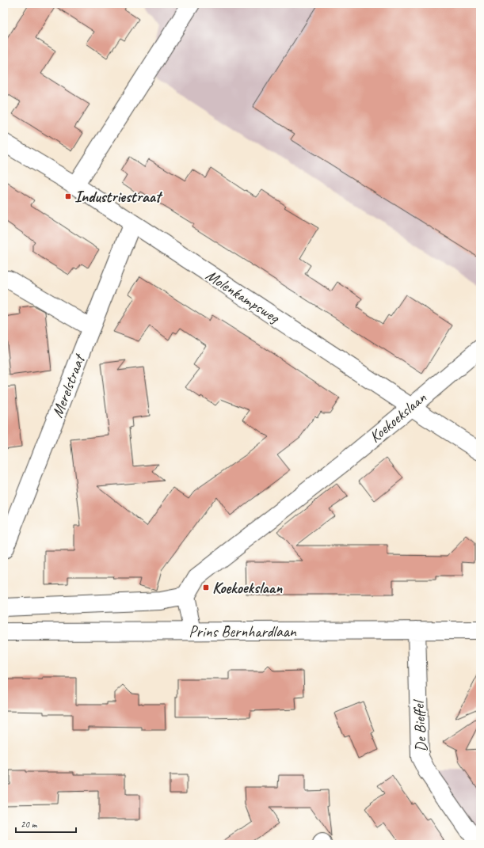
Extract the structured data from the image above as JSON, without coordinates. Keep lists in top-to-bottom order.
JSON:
{
  "streets": {
    "street": [
      "Molenkampsweg",
      "Merelstraat",
      "Koekoekslaan",
      "Prins Bernhardlaan",
      "De Bieffel"
    ]
  },
  "crossings": [
    ["Molenkampsweg", "Merelstraat"],
    ["Molenkampsweg", "Koekoekslaan"],
    ["Prins Bernhardlaan", "De Bieffel"]
  ],
  "places": {
    "transit": ["Industriestraat", "Koekoekslaan"]
  },
  "scale_bar": "20 m"
}
